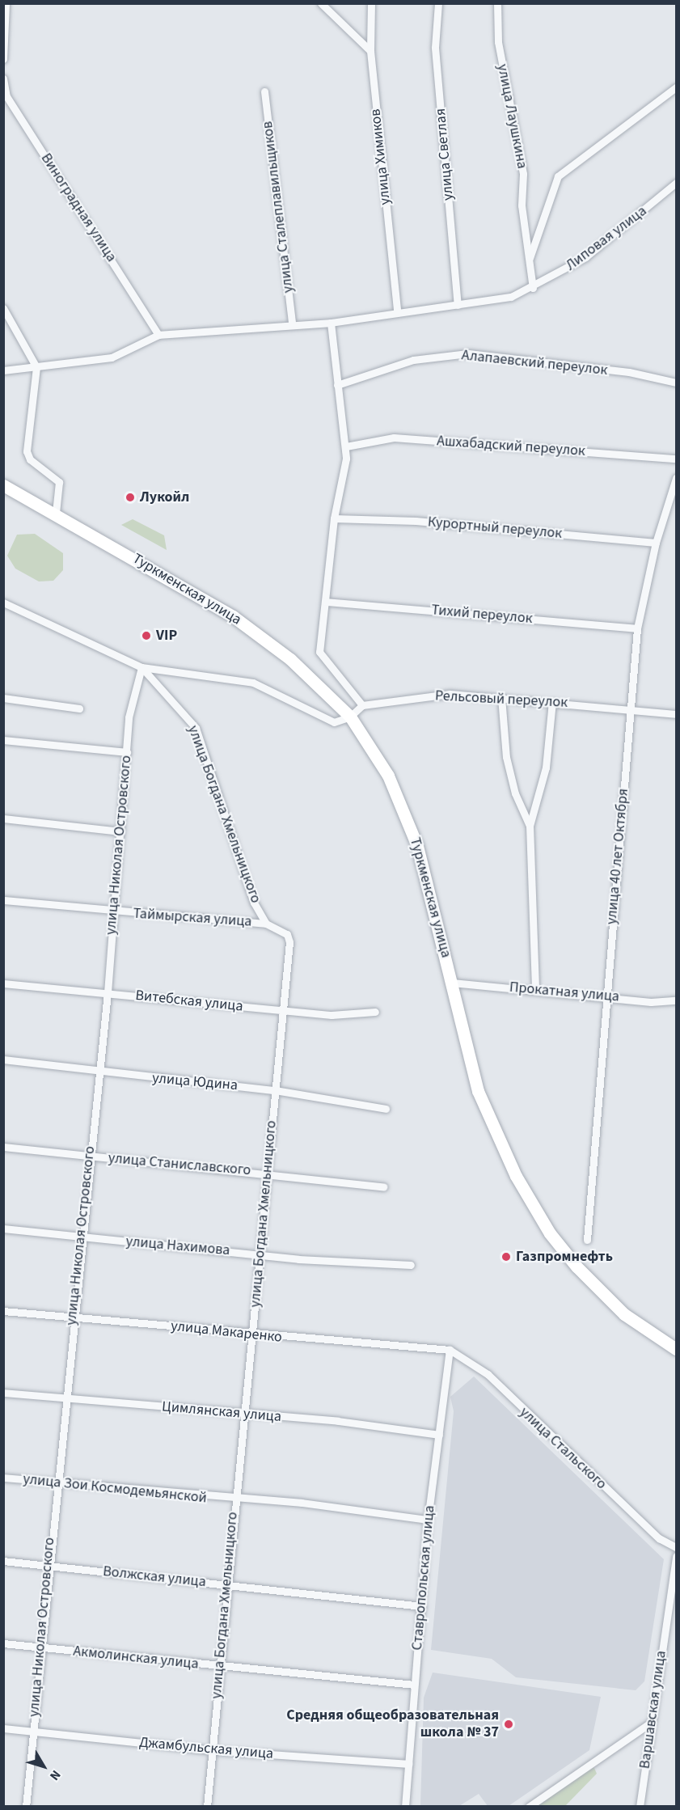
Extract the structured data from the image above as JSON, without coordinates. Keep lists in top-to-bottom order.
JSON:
{
  "streets": {
    "main road": ["Туркменская улица"],
    "street": [
      "улица Лаушкина",
      "улица Светлая",
      "улица Химиков",
      "улица Сталеплавильщиков",
      "Виноградная улица",
      "Липовая улица",
      "Алапаевский переулок",
      "Ашхабадский переулок",
      "Курортный переулок",
      "Тихий переулок",
      "Рельсовый переулок",
      "улица Богдана Хмельницкого",
      "улица Николая Островского",
      "улица 40 лет Октября",
      "Таймырская улица",
      "Прокатная улица",
      "Витебская улица",
      "улица Юдина",
      "улица Станиславского",
      "улица Нахимова",
      "улица Макаренко",
      "Цимлянская улица",
      "улица Стальского",
      "улица Зои Космодемьянской",
      "Волжская улица",
      "Ставропольская улица",
      "Акмолинская улица",
      "Варшавская улица",
      "Джамбульская улица"
    ]
  },
  "crossings": [
    ["улица Лаушкина", "Липовая улица"],
    ["улица Светлая", "Липовая улица"],
    ["улица Химиков", "Липовая улица"],
    ["улица Сталеплавильщиков", "Липовая улица"],
    ["Виноградная улица", "Липовая улица"],
    ["Курортный переулок", "улица 40 лет Октября"],
    ["Туркменская улица", "Прокатная улица"],
    ["Тихий переулок", "улица 40 лет Октября"],
    ["Рельсовый переулок", "улица 40 лет Октября"],
    ["улица Богдана Хмельницкого", "улица Николая Островского"],
    ["улица Богдана Хмельницкого", "Таймырская улица"],
    ["улица Богдана Хмельницкого", "Витебская улица"],
    ["улица Богдана Хмельницкого", "улица Юдина"],
    ["улица Богдана Хмельницкого", "улица Станиславского"],
    ["улица Богдана Хмельницкого", "улица Нахимова"],
    ["улица Богдана Хмельницкого", "улица Макаренко"],
    ["улица Богдана Хмельницкого", "Цимлянская улица"],
    ["улица Богдана Хмельницкого", "улица Зои Космодемьянской"],
    ["улица Богдана Хмельницкого", "Волжская улица"],
    ["улица Богдана Хмельницкого", "Акмолинская улица"],
    ["улица Богдана Хмельницкого", "Джамбульская улица"],
    ["улица Николая Островского", "Таймырская улица"],
    ["улица Николая Островского", "Витебская улица"],
    ["улица Николая Островского", "улица Юдина"],
    ["улица Николая Островского", "улица Станиславского"],
    ["улица Николая Островского", "улица Нахимова"],
    ["улица Николая Островского", "улица Макаренко"],
    ["улица Николая Островского", "Цимлянская улица"],
    ["улица Николая Островского", "улица Зои Космодемьянской"],
    ["улица Николая Островского", "Волжская улица"],
    ["улица Николая Островского", "Акмолинская улица"],
    ["улица Николая Островского", "Джамбульская улица"],
    ["улица 40 лет Октября", "Прокатная улица"],
    ["улица Макаренко", "улица Стальского"],
    ["улица Макаренко", "Ставропольская улица"],
    ["Цимлянская улица", "Ставропольская улица"],
    ["улица Стальского", "Ставропольская улица"],
    ["улица Зои Космодемьянской", "Ставропольская улица"],
    ["Волжская улица", "Ставропольская улица"],
    ["Ставропольская улица", "Акмолинская улица"],
    ["Ставропольская улица", "Джамбульская улица"]
  ],
  "places": [
    "Лукойл",
    "VIP",
    "Газпромнефть",
    "Средняя общеобразовательная школа № 37"
  ],
  "north": "bottom right"
}
